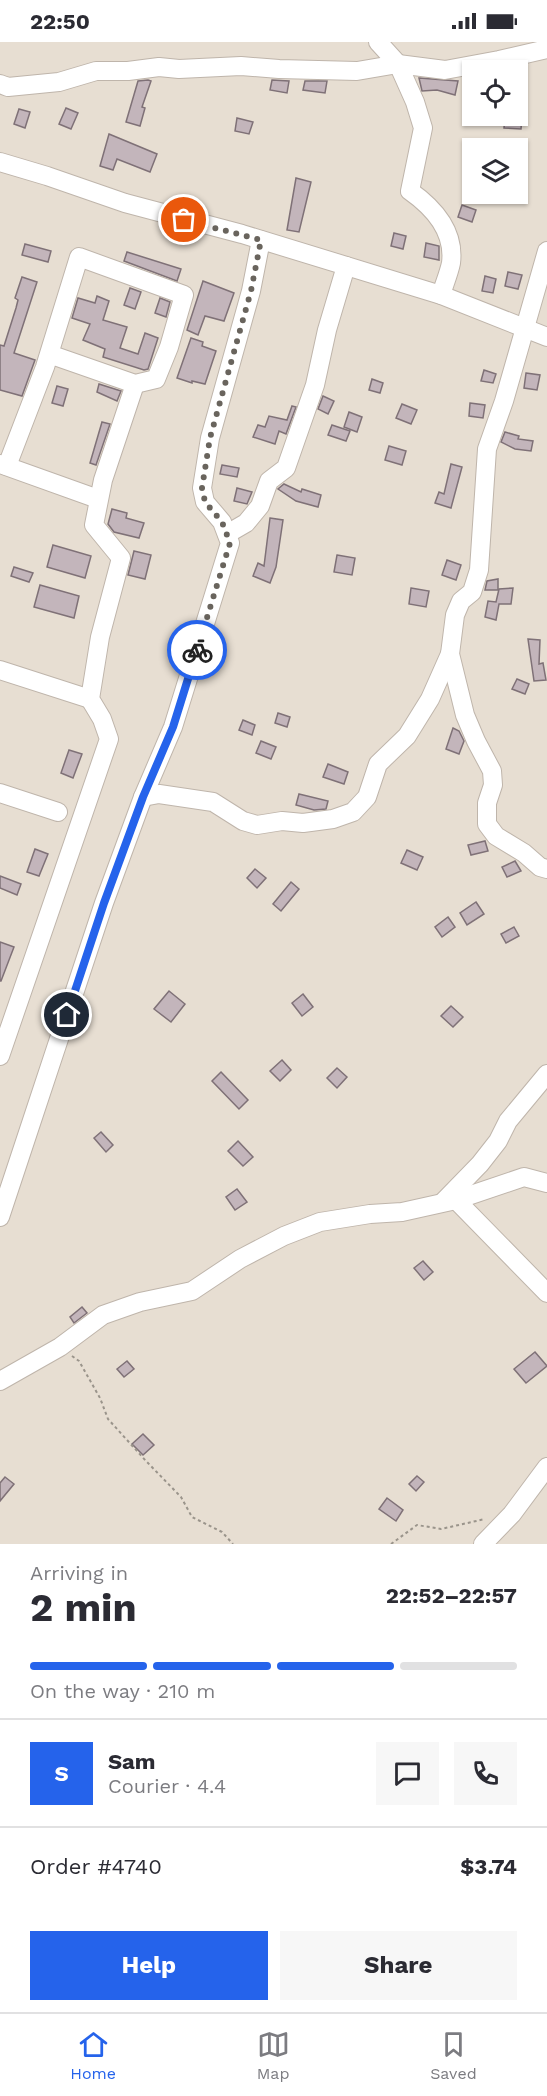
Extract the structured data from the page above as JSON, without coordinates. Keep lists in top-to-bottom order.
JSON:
{
  "page": {
    "status": "22:50",
    "heading": ["2 min", "Arriving in", "22:52–22:57"],
    "panel": [
      "Sam",
      "Courier · 4.4",
      "Order #4740",
      "$3.74"
    ],
    "bar": "On the way · 210 m",
    "round": "S",
    "buttons": ["Help", "Share"],
    "tabs": ["Home", "Map", "Saved"]
  }
}
